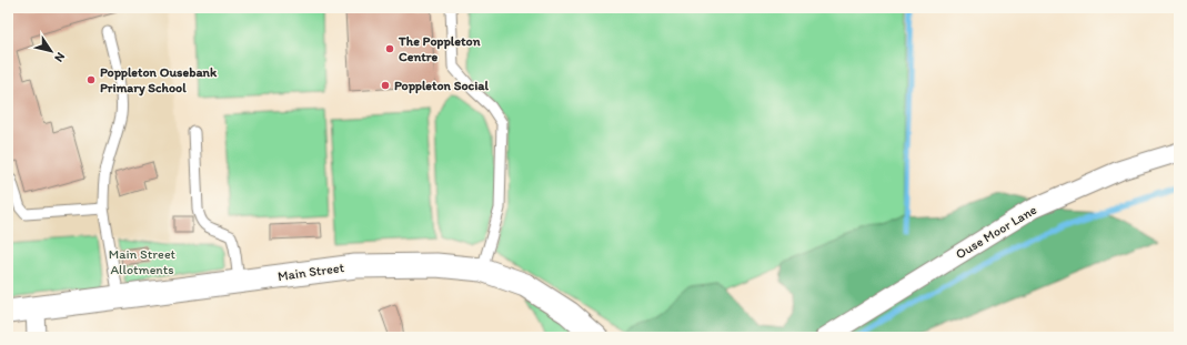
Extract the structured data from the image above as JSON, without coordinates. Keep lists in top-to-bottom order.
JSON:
{
  "streets": {
    "street": ["Ouse Moor Lane", "Main Street"]
  },
  "parks": ["Main Street Allotments"],
  "places": ["The Poppleton Centre", "Poppleton Ousebank Primary School", "Poppleton Social"],
  "north": "bottom right"
}
